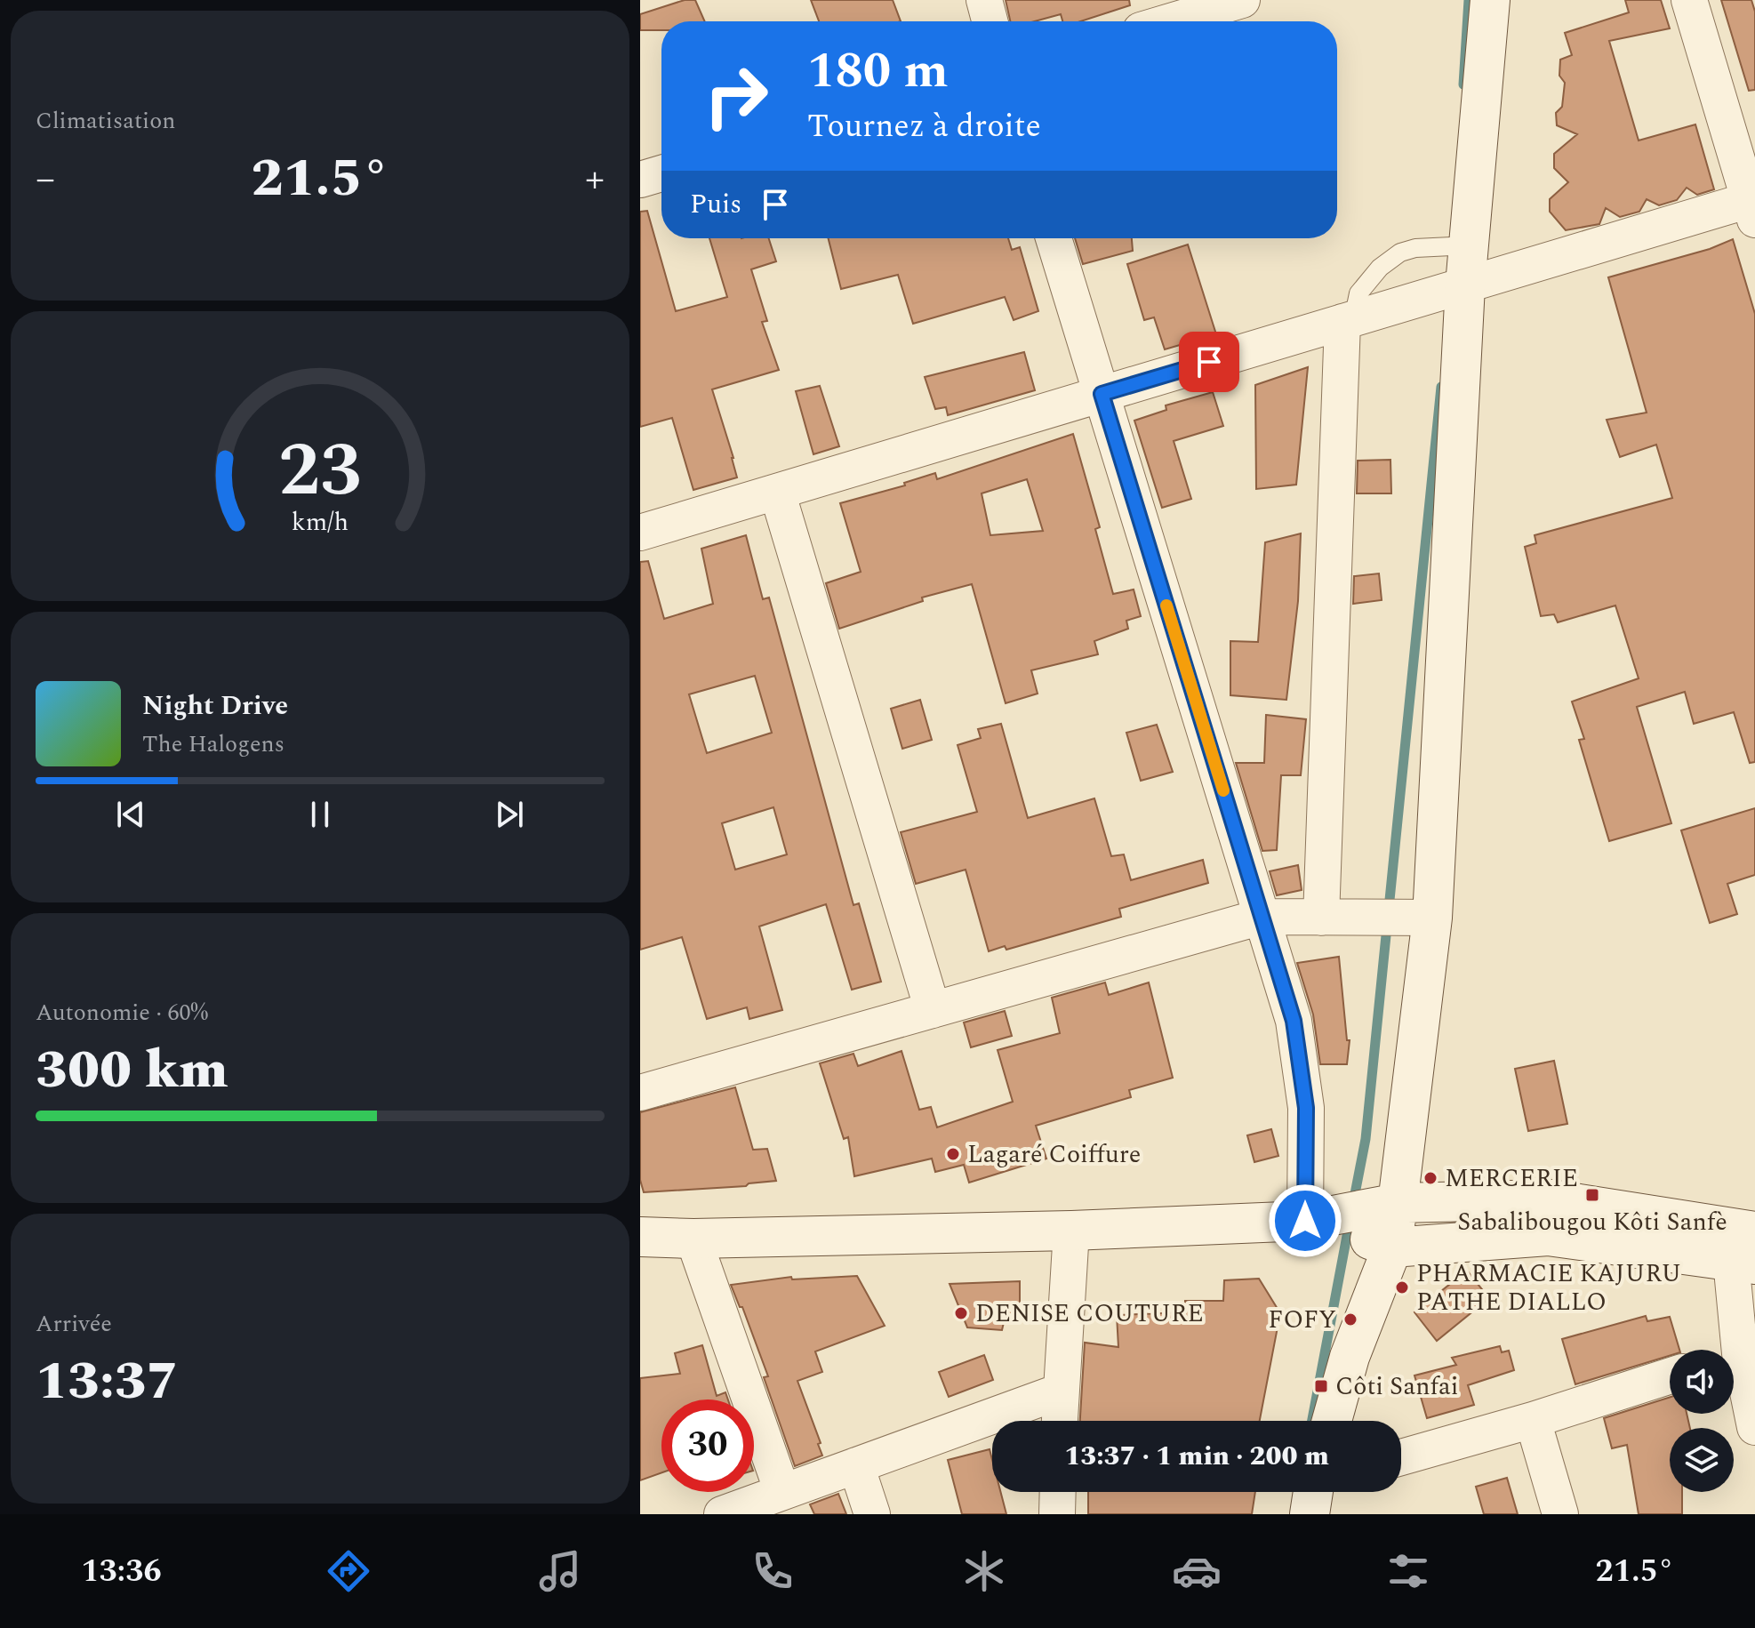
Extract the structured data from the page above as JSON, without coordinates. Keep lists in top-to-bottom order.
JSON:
{
  "places": {
    "other": [
      "Lagaré Coiffure",
      "MERCERIE",
      "PHARMACIE KAJURU PATHE DIALLO",
      "DENISE COUTURE",
      "FOFY"
    ],
    "transit": ["Sabalibougou Kôti Sanfè", "Côti Sanfai"]
  },
  "page": {
    "tile": [
      "Climatisation",
      ["Autonomie · 60%", "300 km"],
      ["Arrivée", "13:37"]
    ],
    "turn": ["180 m", "Tournez à droite"],
    "heat": ["−", "21.5°", "+"],
    "then": "Puis",
    "song": ["Night Drive", "The Halogens"],
    "limit": "30",
    "trip": "13:37 · 1 min · 200 m",
    "tabs": ["13:36", "21.5°"],
    "gauge": ["23", "km/h"]
  }
}
